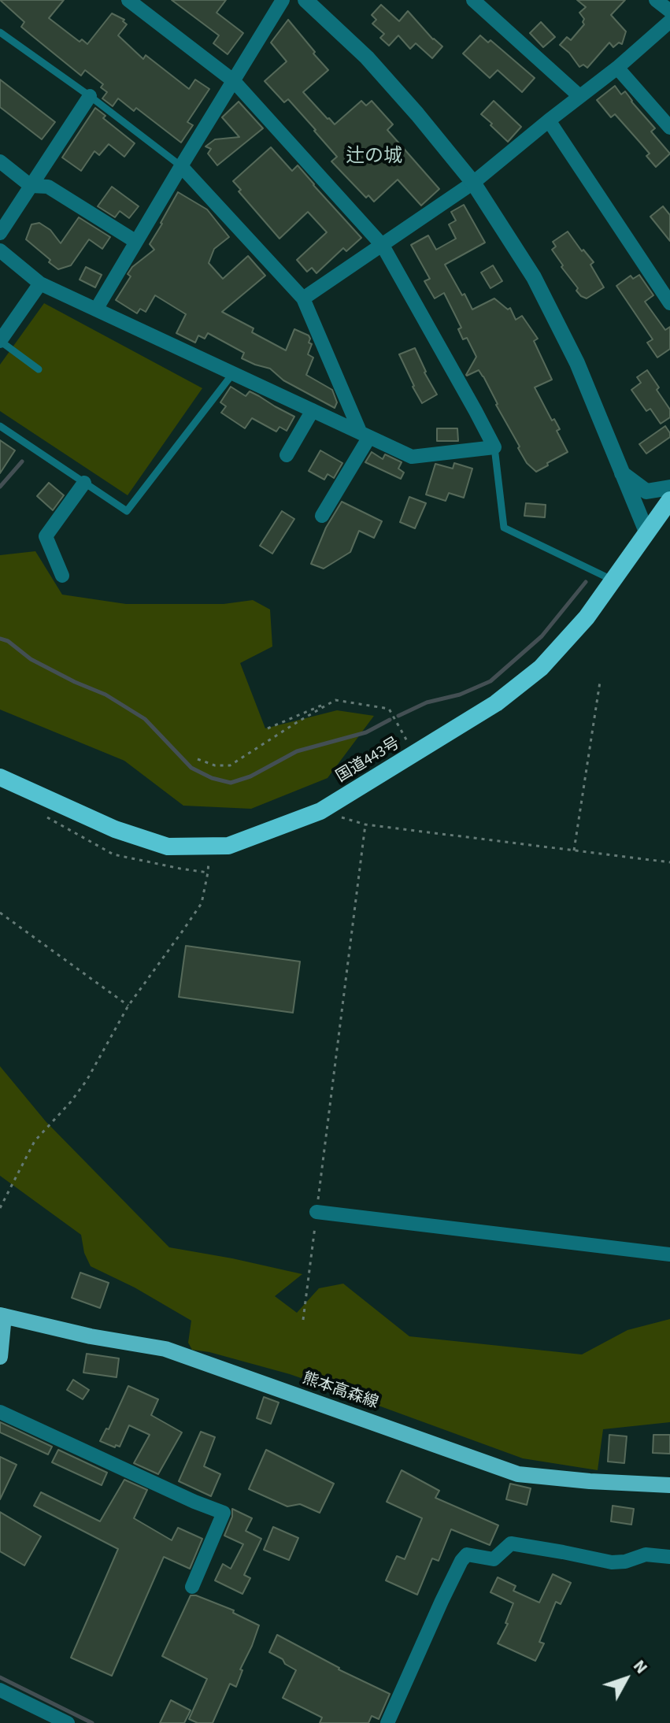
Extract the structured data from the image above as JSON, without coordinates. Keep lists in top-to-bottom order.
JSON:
{
  "streets": {
    "highway": ["国道443号"],
    "main road": ["熊本高森線"]
  },
  "districts": ["辻の城"],
  "north": "top right"
}
